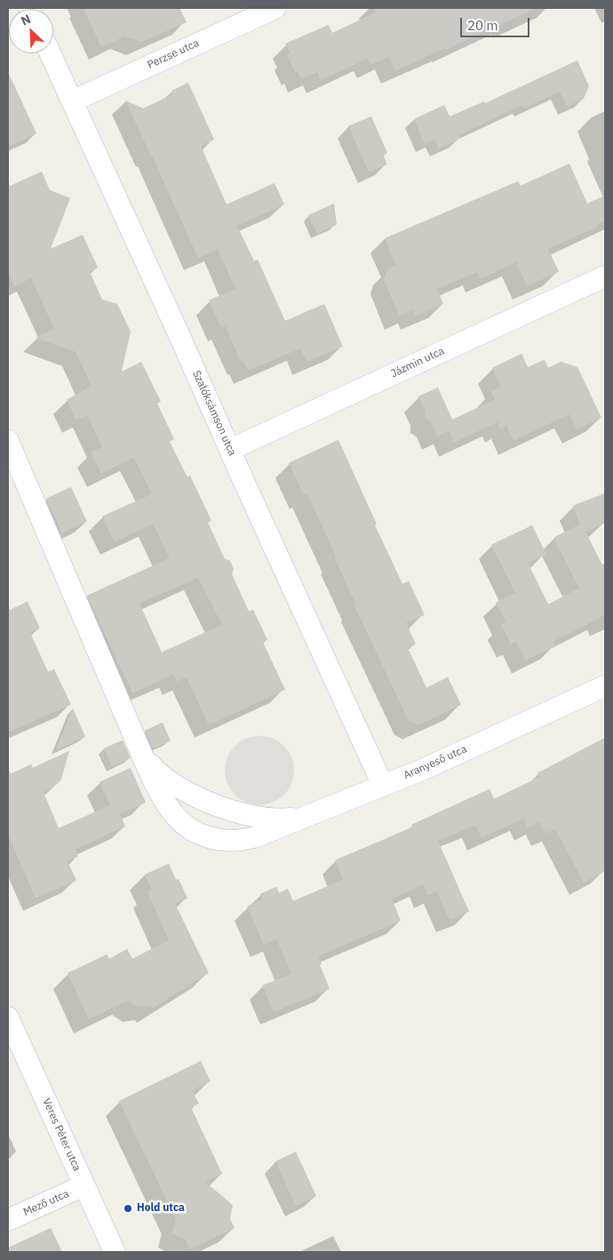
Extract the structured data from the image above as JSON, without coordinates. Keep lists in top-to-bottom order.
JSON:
{
  "streets": {
    "street": [
      "Perzse utca",
      "Jázmin utca",
      "Szalóksámson utca",
      "Aranyeső utca",
      "Veres Péter utca",
      "Mező utca"
    ]
  },
  "crossings": [
    ["Perzse utca", "Szalóksámson utca"],
    ["Jázmin utca", "Szalóksámson utca"],
    ["Szalóksámson utca", "Aranyeső utca"],
    ["Veres Péter utca", "Mező utca"]
  ],
  "places": ["Hold utca"],
  "scale_bar": "20 m",
  "north": "top left"
}
